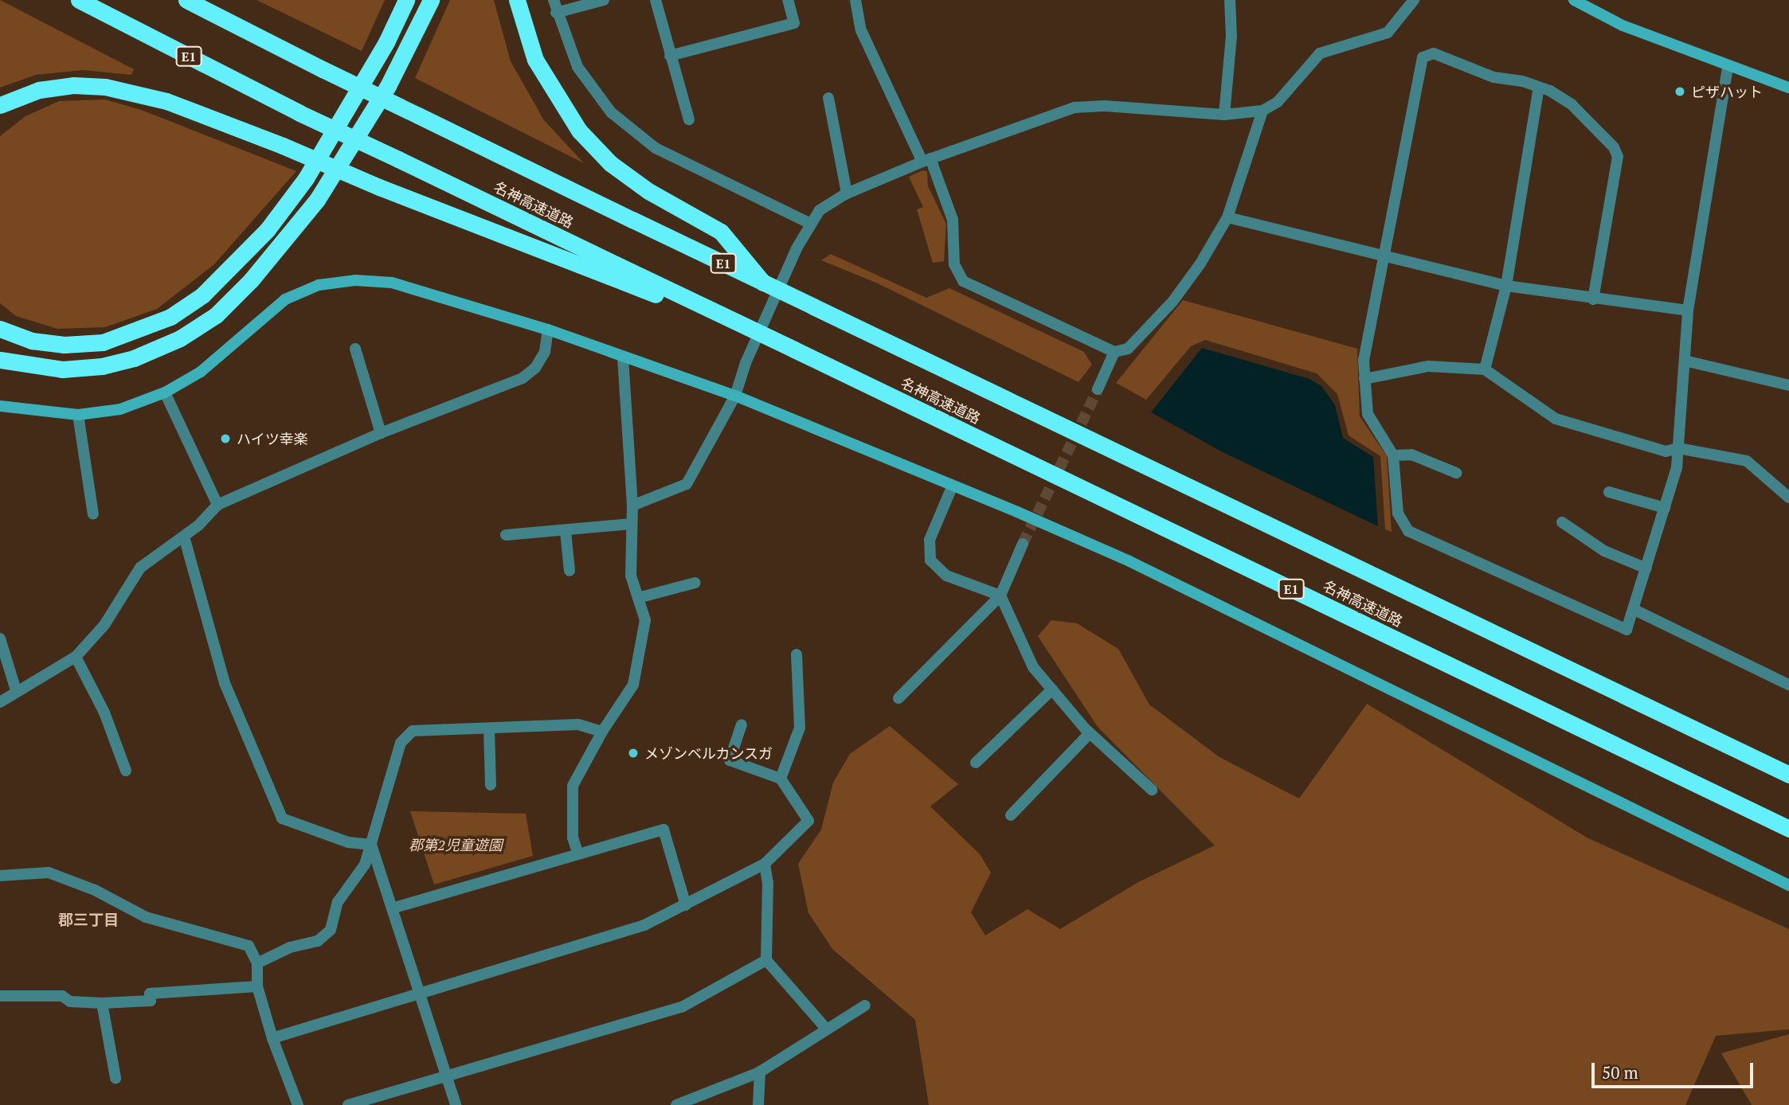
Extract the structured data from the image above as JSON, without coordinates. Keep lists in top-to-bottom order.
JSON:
{
  "streets": {
    "highway": ["E1", "名神高速道路"]
  },
  "districts": ["郡三丁目"],
  "parks": ["郡第2児童遊園"],
  "places": ["ピザハット", "ハイツ幸楽", "メゾンベルカンスガ"],
  "scale_bar": "50 m"
}
